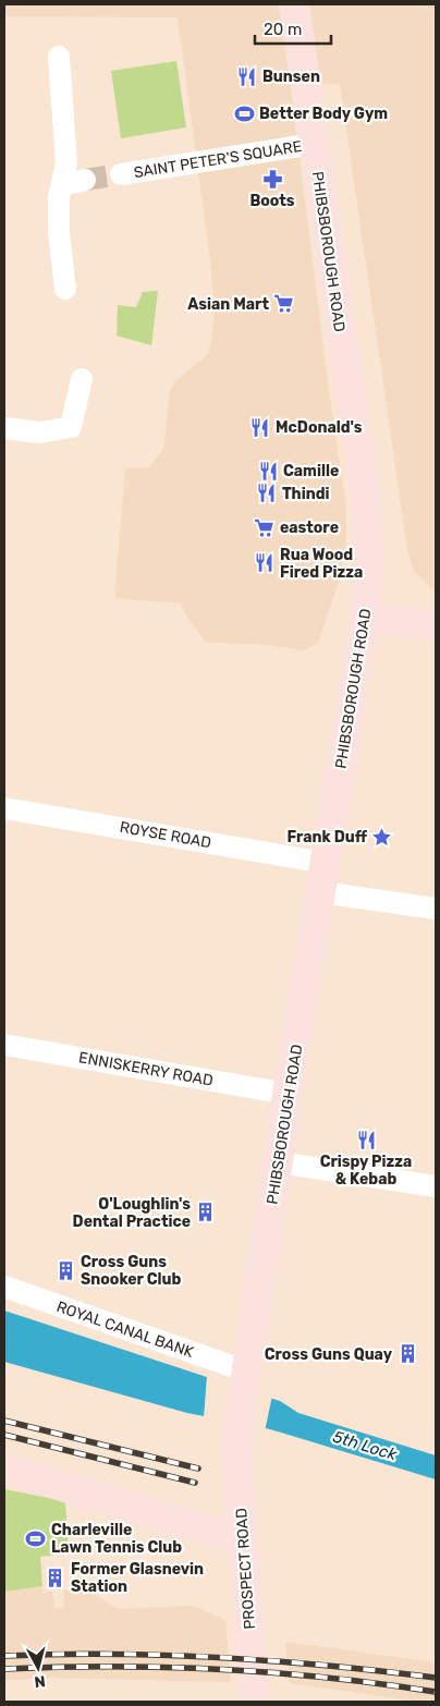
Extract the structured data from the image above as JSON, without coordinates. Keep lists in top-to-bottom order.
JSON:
{
  "streets": {
    "main road": ["PHIBSBOROUGH ROAD", "PROSPECT ROAD"],
    "street": [
      "SAINT PETER'S SQUARE",
      "ROYSE ROAD",
      "ENNISKERRY ROAD",
      "ROYAL CANAL BANK"
    ]
  },
  "crossings": [
    ["SAINT PETER'S SQUARE", "PHIBSBOROUGH ROAD"],
    ["PHIBSBOROUGH ROAD", "ROYSE ROAD"],
    ["PHIBSBOROUGH ROAD", "ENNISKERRY ROAD"],
    ["PHIBSBOROUGH ROAD", "ROYAL CANAL BANK"],
    ["PHIBSBOROUGH ROAD", "PROSPECT ROAD"]
  ],
  "water": ["5th Lock"],
  "places": {
    "restaurant": [
      "Bunsen",
      "McDonald's",
      "Camille",
      "Thindi",
      "Rua Wood Fired Pizza",
      "Crispy Pizza & Kebab"
    ],
    "sports": ["Better Body Gym", "Charleville Lawn Tennis Club"],
    "pharmacy": ["Boots"],
    "supermarket": ["Asian Mart", "eastore"],
    "place": ["Frank Duff"],
    "building": [
      "O'Loughlin's Dental Practice",
      "Cross Guns Snooker Club",
      "Cross Guns Quay",
      "Former Glasnevin Station"
    ]
  },
  "scale_bar": "20 m",
  "north": "bottom"
}
